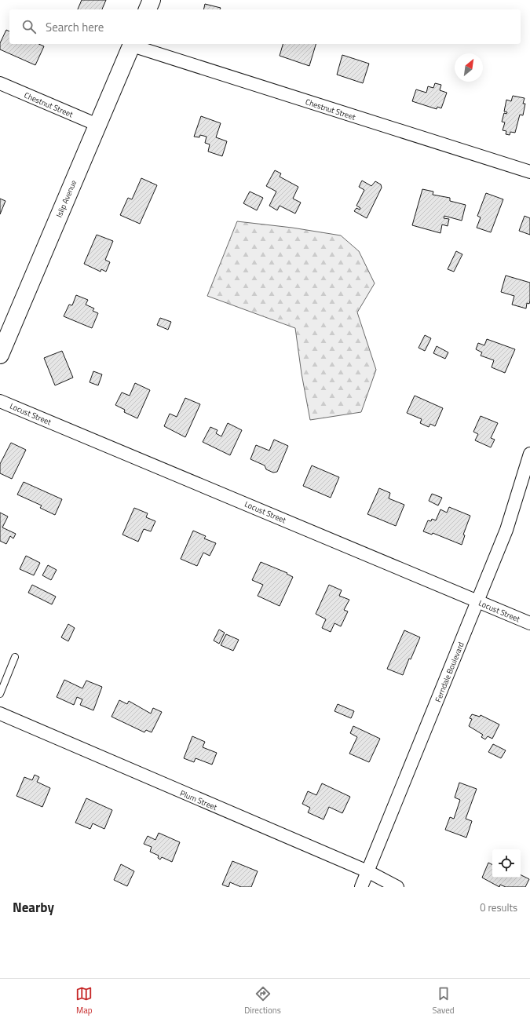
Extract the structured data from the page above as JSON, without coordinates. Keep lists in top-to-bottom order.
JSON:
{
  "streets": {
    "main road": ["Islip Avenue"],
    "street": [
      "Chestnut Street",
      "Locust Street",
      "Ferndale Boulevard",
      "Plum Street"
    ]
  },
  "crossings": [
    ["Chestnut Street", "Islip Avenue"],
    ["Locust Street", "Ferndale Boulevard"],
    ["Ferndale Boulevard", "Plum Street"]
  ],
  "north": "top right",
  "page": {
    "search": "Search here",
    "heading": ["Nearby", "0 results"],
    "nav": ["Map", "Directions", "Saved"]
  }
}
